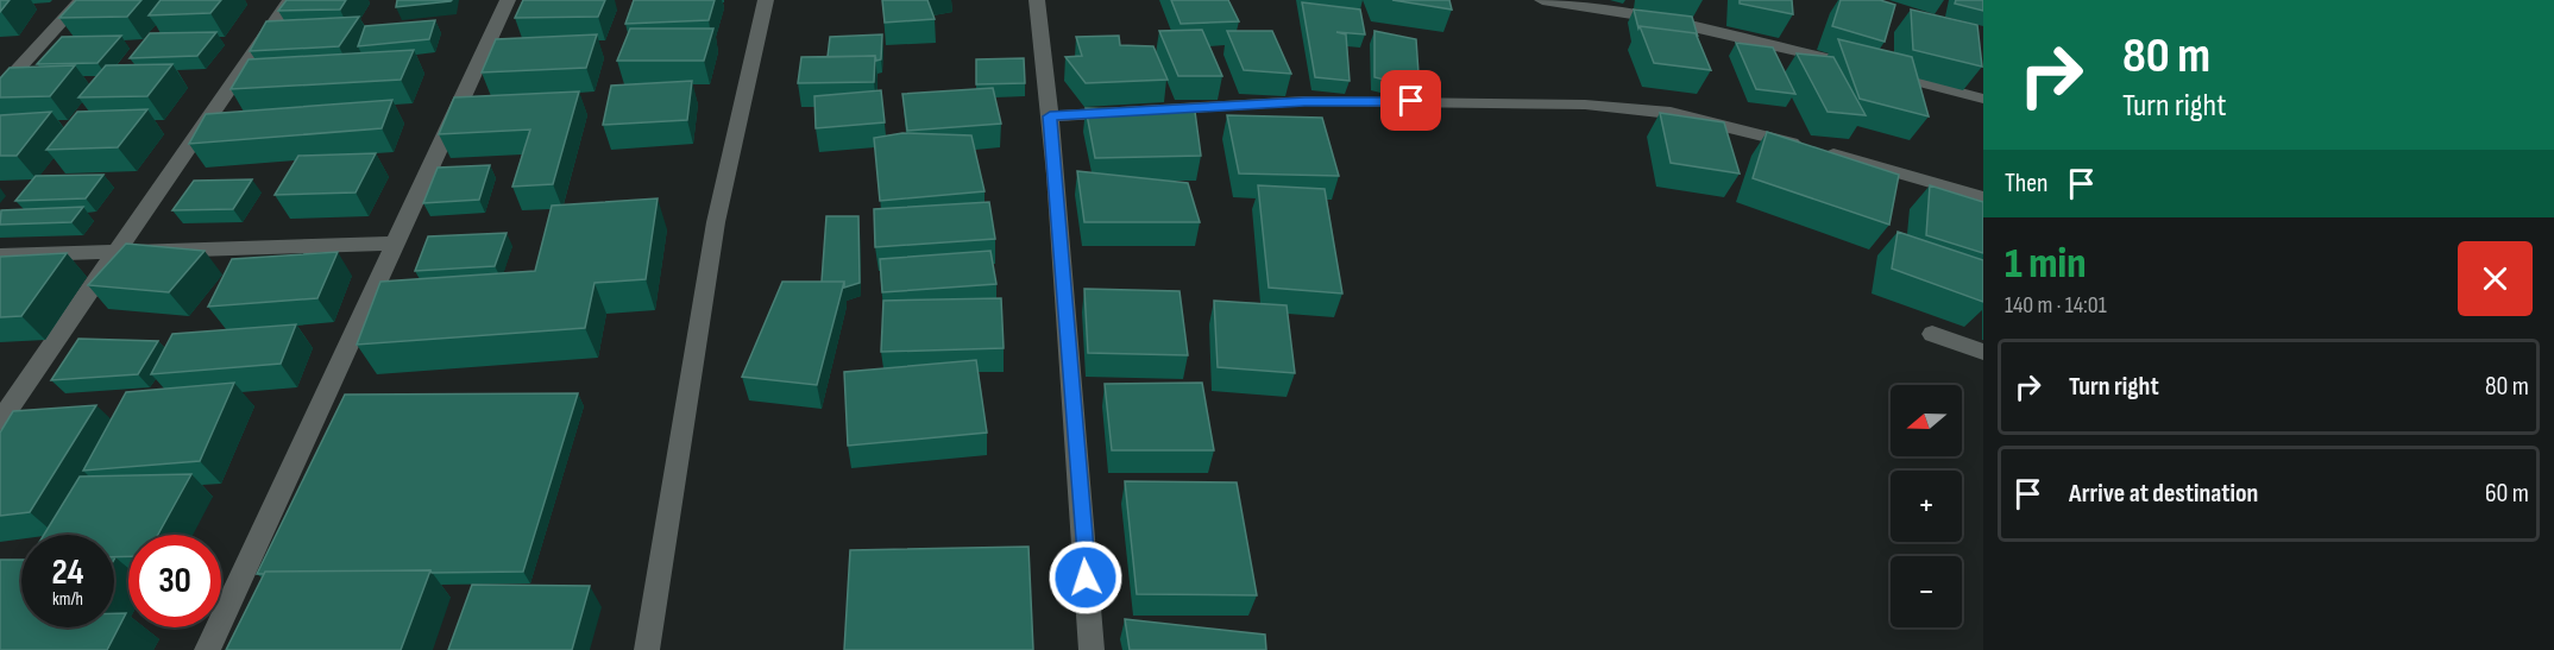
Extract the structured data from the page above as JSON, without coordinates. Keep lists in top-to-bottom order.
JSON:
{
  "north": "left",
  "page": {
    "turn": ["80 m", "Turn right"],
    "then": "Then",
    "heading": ["1 min", "140 m · 14:01"],
    "list": [
      {
        "name": "Turn right",
        "value": "80 m"
      },
      {
        "name": "Arrive at destination",
        "value": "60 m"
      }
    ],
    "map_buttons": ["+", "−"],
    "speed": "24 km/h",
    "limit": "30"
  }
}
